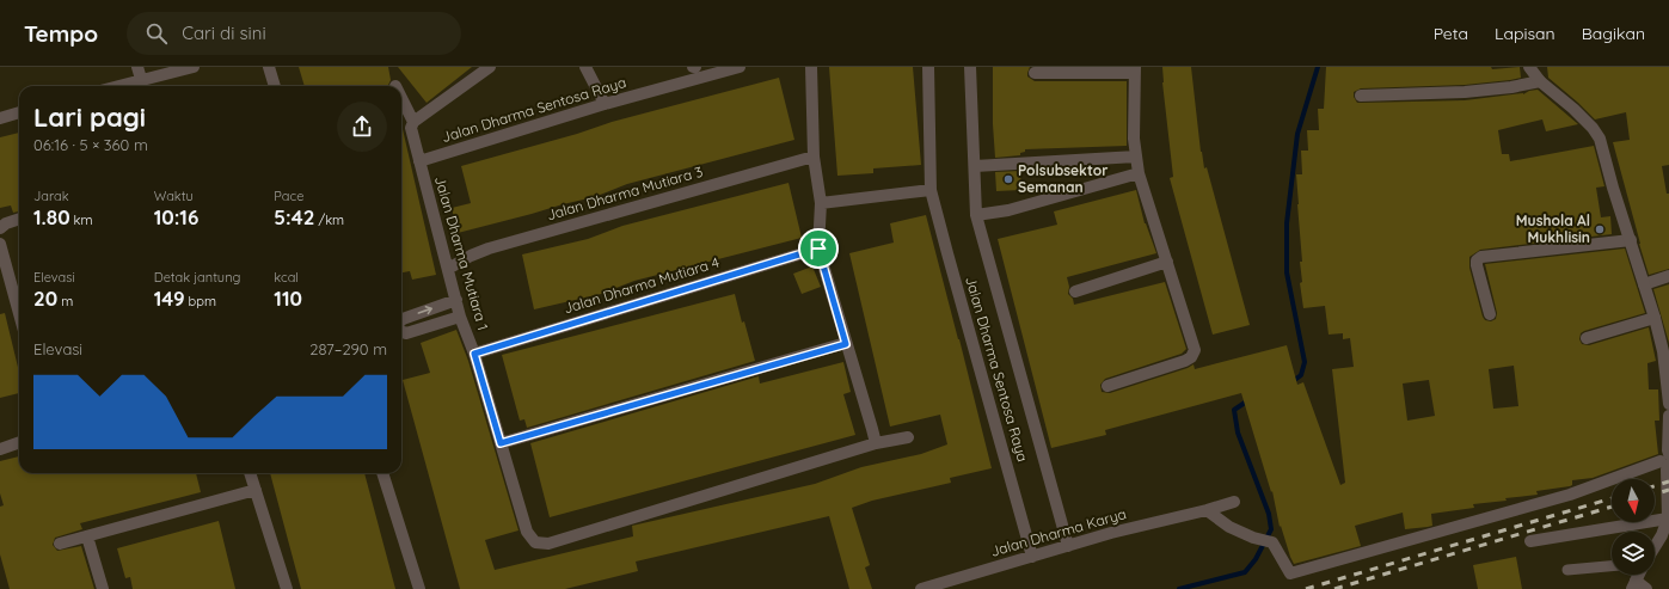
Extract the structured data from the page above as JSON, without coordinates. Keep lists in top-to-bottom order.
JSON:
{
  "streets": {
    "street": [
      "Jalan Dharma Sentosa Raya",
      "Jalan Dharma Mutiara 3",
      "Jalan Dharma Mutiara 1",
      "Jalan Dharma Mutiara 4",
      "Jalan Dharma Karya"
    ]
  },
  "crossings": [
    ["Jalan Dharma Sentosa Raya", "Jalan Dharma Mutiara 1"],
    ["Jalan Dharma Sentosa Raya", "Jalan Dharma Karya"],
    ["Jalan Dharma Mutiara 3", "Jalan Dharma Mutiara 1"],
    ["Jalan Dharma Mutiara 1", "Jalan Dharma Mutiara 4"]
  ],
  "places": ["Polsubsektor Semanan", "Mushola Al Mukhlisin"],
  "north": "bottom",
  "page": {
    "header": "Tempo",
    "search": "Cari di sini",
    "nav": ["Peta", "Lapisan", "Bagikan"],
    "heading": ["Lari pagi", "06:16 · 5 × 360 m"],
    "stats": [
      ["Jarak", "1.80 km"],
      ["Waktu", "10:16"],
      ["Pace", "5:42 /km"],
      ["Elevasi", "20 m"],
      ["Detak jantung", "149 bpm"],
      ["kcal", "110"]
    ],
    "chart": ["Elevasi", "287–290 m"]
  }
}
